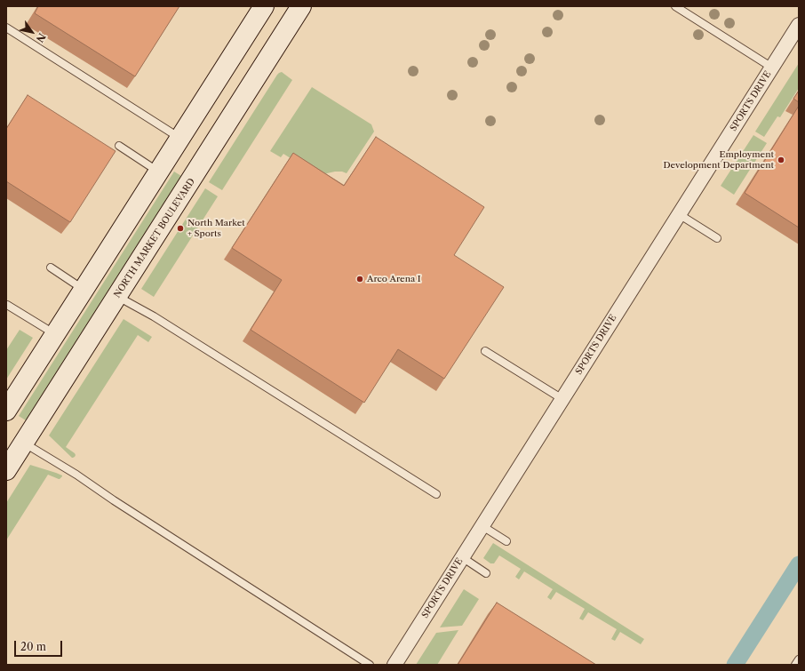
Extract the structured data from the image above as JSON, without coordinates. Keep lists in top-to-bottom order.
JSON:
{
  "streets": {
    "main road": ["NORTH MARKET BOULEVARD"],
    "street": ["SPORTS DRIVE"]
  },
  "places": ["Employment Development Department", "North Market + Sports", "Arco Arena I"],
  "scale_bar": "20 m",
  "north": "bottom right"
}
